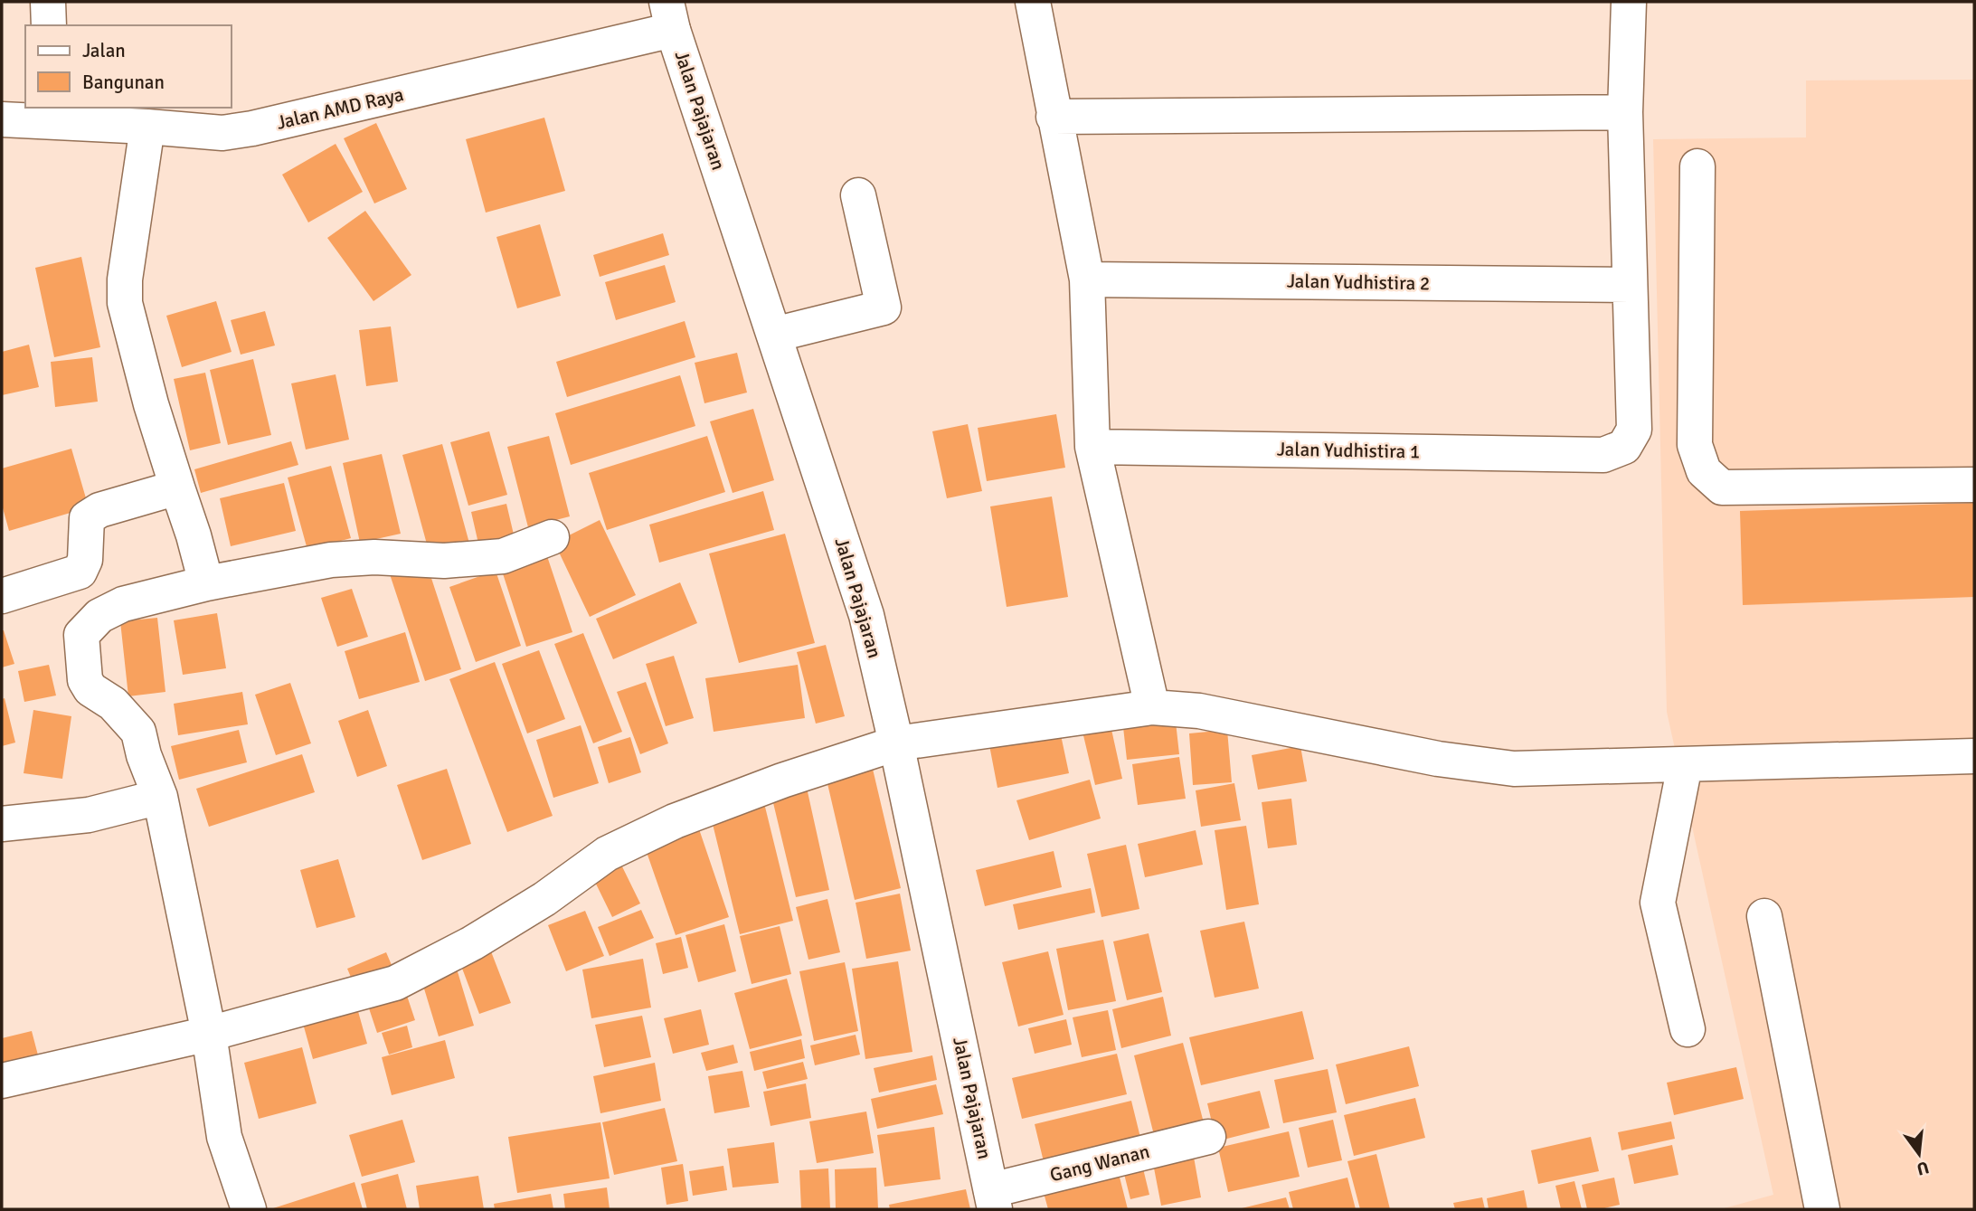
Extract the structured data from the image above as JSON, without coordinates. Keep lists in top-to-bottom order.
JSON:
{
  "streets": {
    "street": [
      "Jalan AMD Raya",
      "Jalan Pajajaran",
      "Jalan Yudhistira 2",
      "Jalan Yudhistira 1",
      "Gang Wanan"
    ]
  },
  "crossings": [
    ["Jalan AMD Raya", "Jalan Pajajaran"],
    ["Jalan Pajajaran", "Gang Wanan"],
    ["Jalan Yudhistira 2", "Jalan Yudhistira 1"]
  ],
  "legend": ["Jalan", "Bangunan"],
  "north": "bottom"
}
